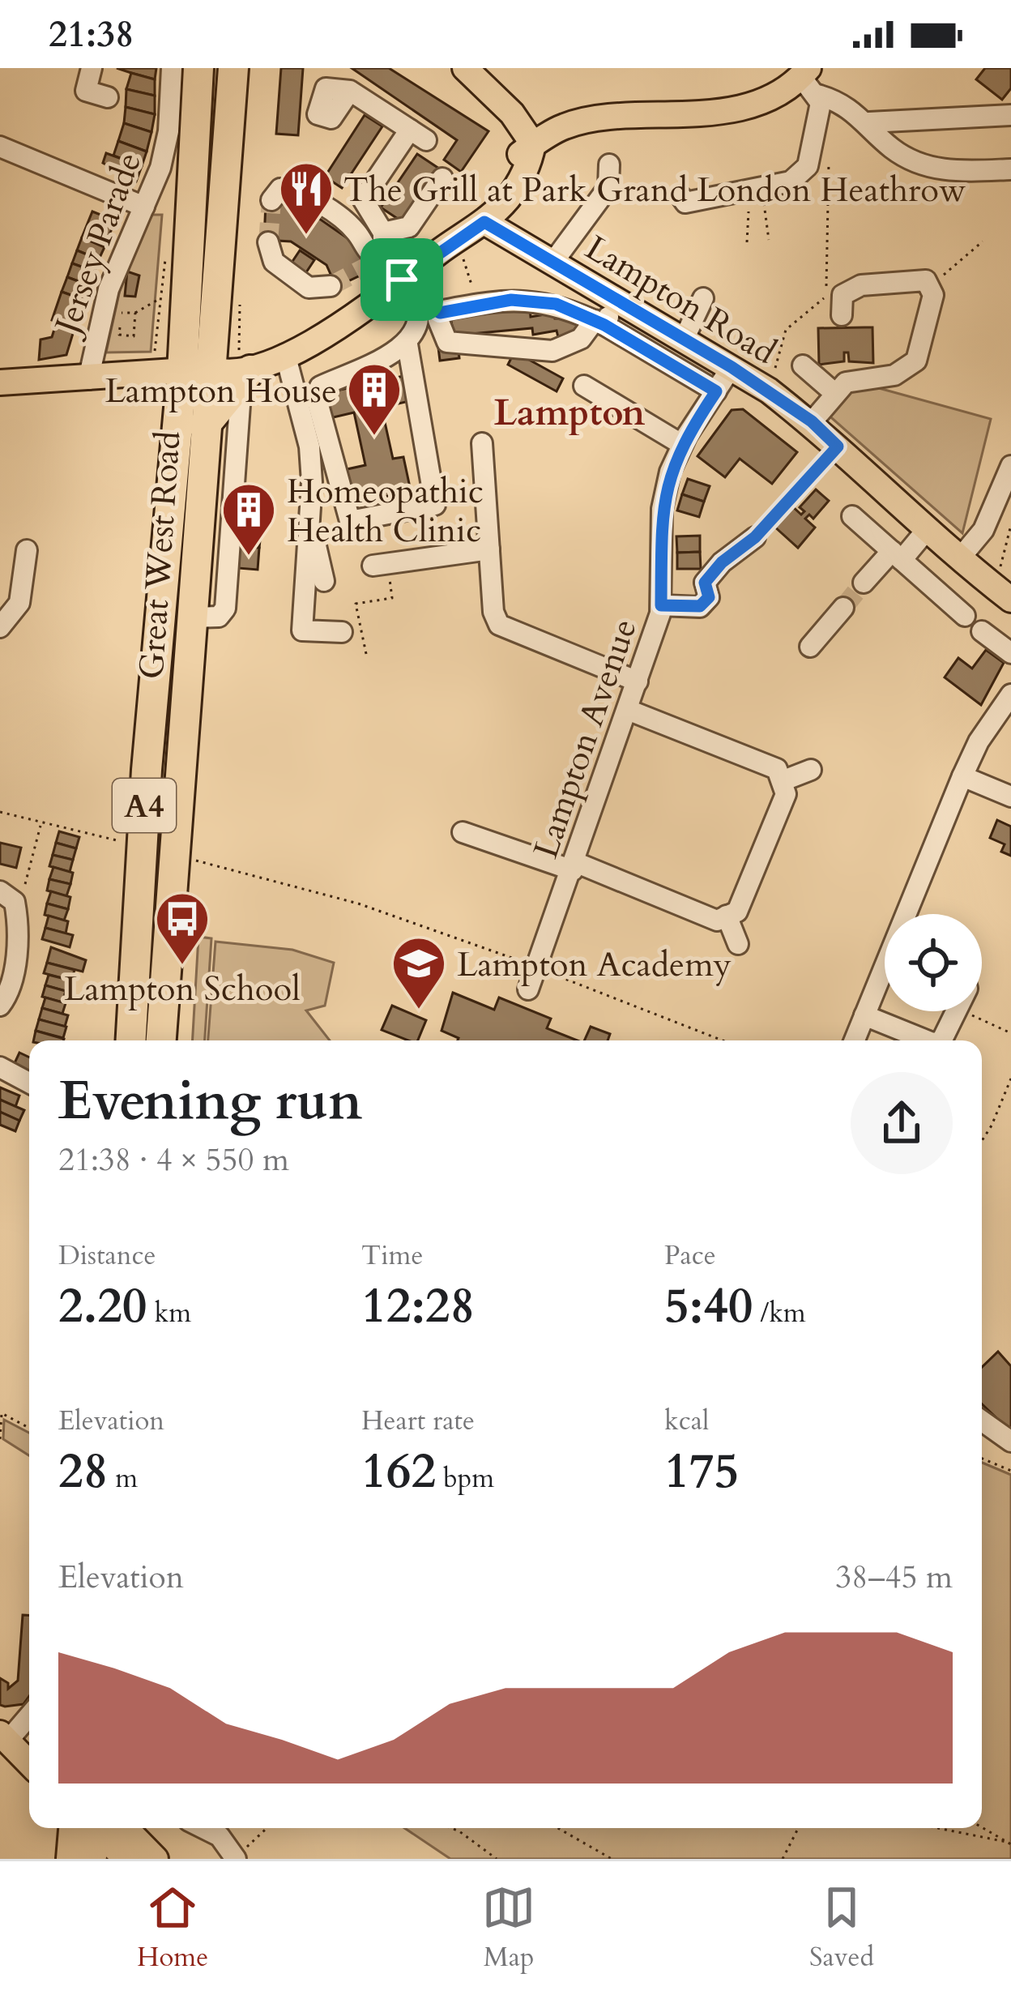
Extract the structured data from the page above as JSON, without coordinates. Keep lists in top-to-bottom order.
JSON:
{
  "streets": {
    "highway": ["Great West Road", "A4"],
    "main road": ["Lampton Road"],
    "street": ["Jersey Parade", "Lampton Avenue"]
  },
  "crossings": [
    ["Jersey Parade", "Great West Road"],
    ["Lampton Road", "Lampton Avenue"]
  ],
  "districts": ["Lampton"],
  "places": {
    "restaurant": ["The Grill at Park Grand London Heathrow"],
    "building": ["Lampton House", "Homeopathic Health Clinic"],
    "bus stop": ["Lampton School"],
    "school or university": ["Lampton Academy"]
  },
  "page": {
    "status": "21:38",
    "heading": ["Evening run", "21:38 · 4 × 550 m"],
    "stats": [
      ["Distance", "2.20 km"],
      ["Time", "12:28"],
      ["Pace", "5:40 /km"],
      ["Elevation", "28 m"],
      ["Heart rate", "162 bpm"],
      ["kcal", "175"]
    ],
    "chart": ["Elevation", "38–45 m"],
    "tabs": ["Home", "Map", "Saved"]
  }
}
